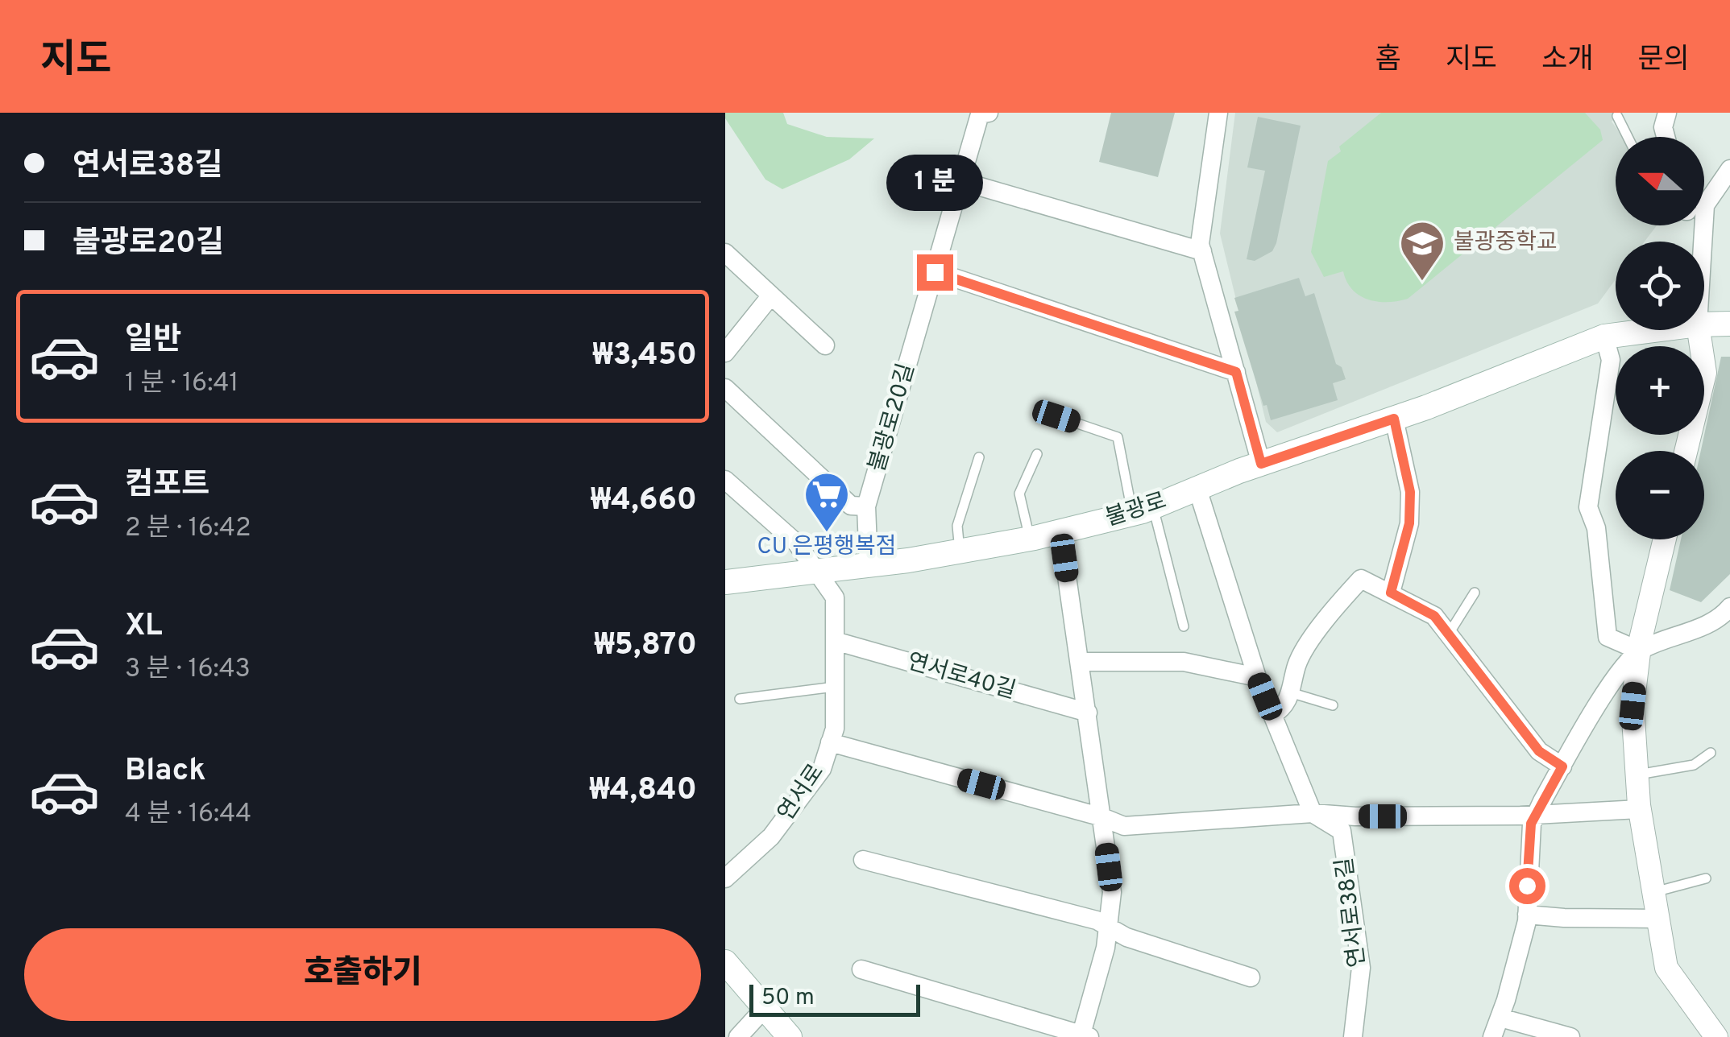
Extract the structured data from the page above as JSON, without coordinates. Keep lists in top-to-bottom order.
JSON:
{
  "streets": {
    "main road": ["불광로"],
    "street": [
      "불광로20길",
      "연서로40길",
      "연서로",
      "연서로38길"
    ]
  },
  "crossings": [
    ["불광로20길", "불광로"],
    ["불광로", "연서로"],
    ["연서로40길", "연서로"]
  ],
  "places": {
    "school or university": ["불광중학교"],
    "supermarket": ["CU 은평행복점"]
  },
  "scale_bar": "50 m",
  "north": "left",
  "page": {
    "header": "지도",
    "nav": [
      "홈",
      "지도",
      "소개",
      "문의"
    ],
    "banner": ["연서로38길", "불광로20길"],
    "map_buttons": ["+", "−"],
    "bubble": "1 분",
    "list": [
      {
        "name": "일반",
        "note": "1 분 · 16:41",
        "value": "₩3,450"
      },
      {
        "name": "컴포트",
        "note": "2 분 · 16:42",
        "value": "₩4,660"
      },
      {
        "name": "XL",
        "note": "3 분 · 16:43",
        "value": "₩5,870"
      },
      {
        "name": "Black",
        "note": "4 분 · 16:44",
        "value": "₩4,840"
      }
    ],
    "buttons": "호출하기",
    "scale": "50 m"
  }
}
